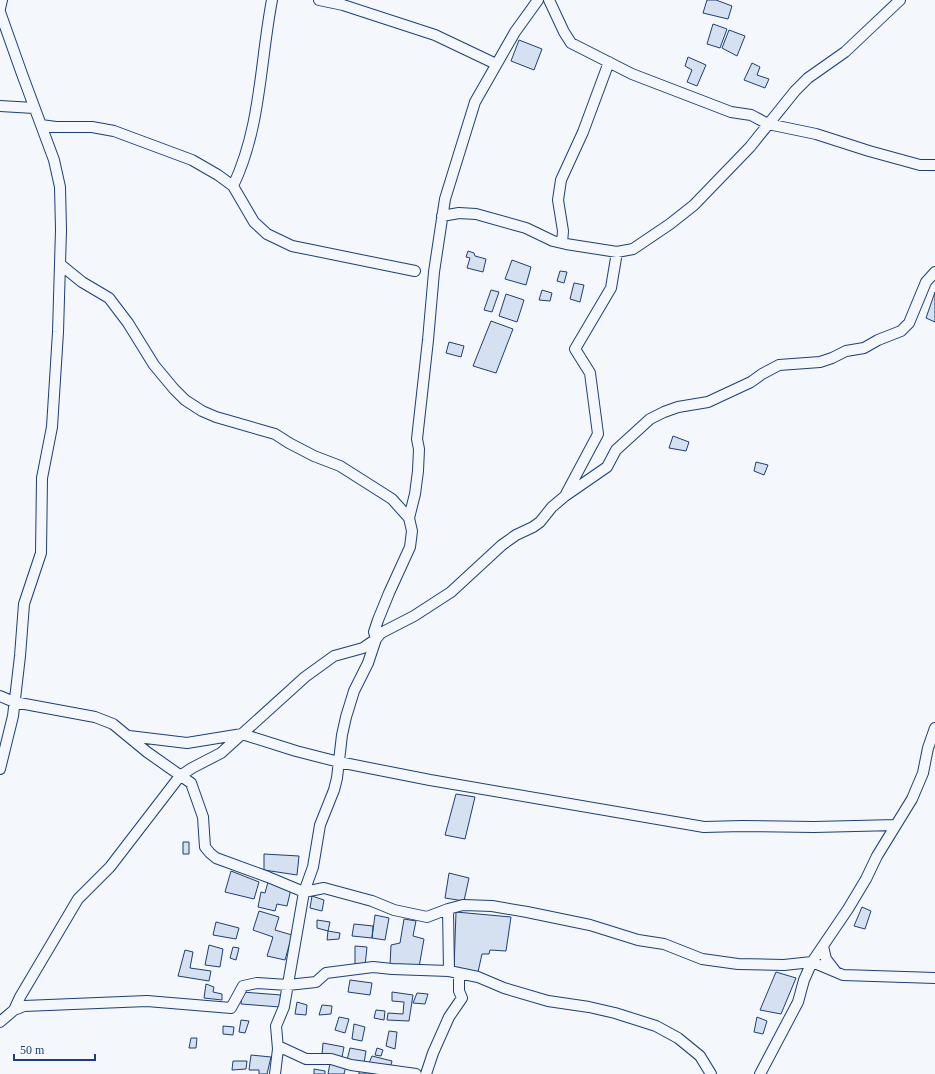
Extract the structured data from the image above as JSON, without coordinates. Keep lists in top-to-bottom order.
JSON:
{
  "scale_bar": "50 m"
}
